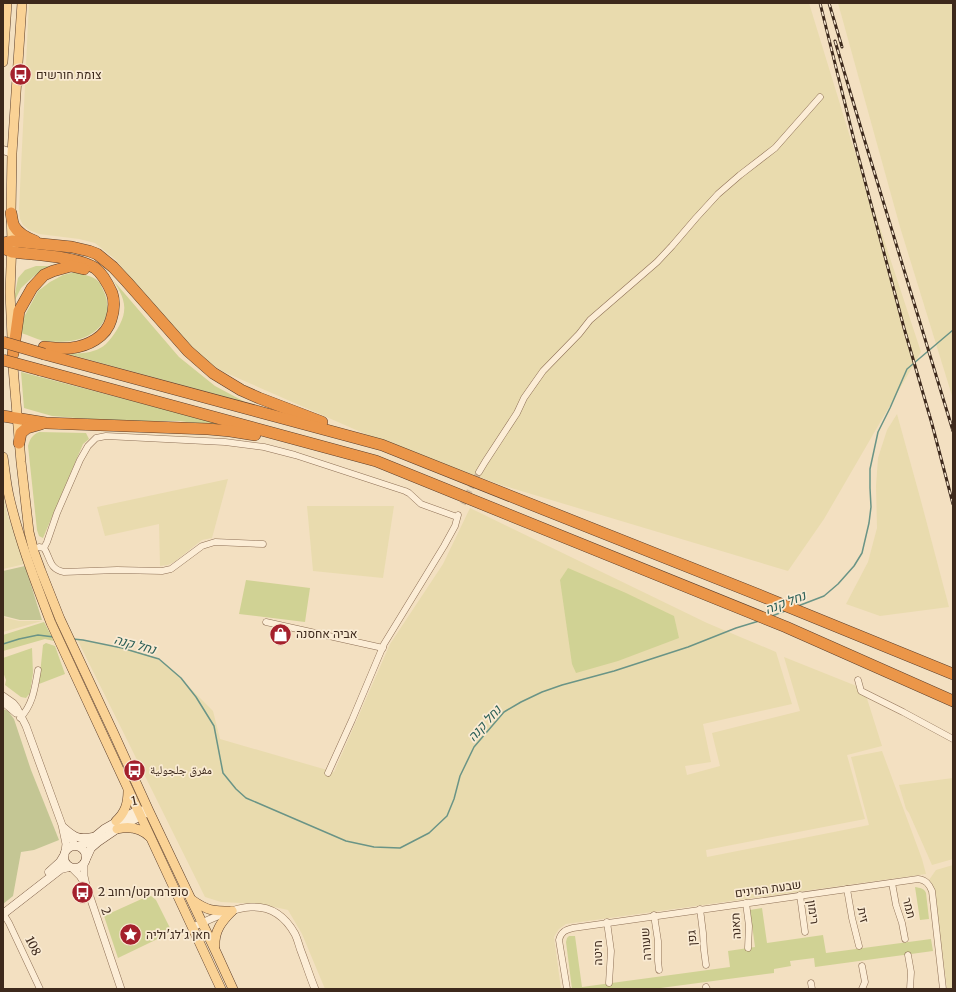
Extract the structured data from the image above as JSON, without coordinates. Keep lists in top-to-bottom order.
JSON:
{
  "streets": {
    "main road": ["1"],
    "street": [
      "שבעת המינים",
      "תמר",
      "2",
      "רימון",
      "זית",
      "תאנה",
      "גפן",
      "שעורה",
      "108",
      "חיטה"
    ]
  },
  "crossings": [
    ["1", "2"],
    ["שבעת המינים", "תמר"],
    ["שבעת המינים", "רימון"],
    ["שבעת המינים", "זית"],
    ["שבעת המינים", "תאנה"],
    ["שבעת המינים", "גפן"],
    ["שבעת המינים", "שעורה"],
    ["שבעת המינים", "חיטה"]
  ],
  "water": ["נחל קנה"],
  "places": {
    "bus stop": ["צומת חורשים", "مفرق جلجولية", "סופרמרקט/רחוב 2"],
    "shop": ["אביה אחסנה"],
    "place": ["חאן ג'לג'וליה"]
  }
}
